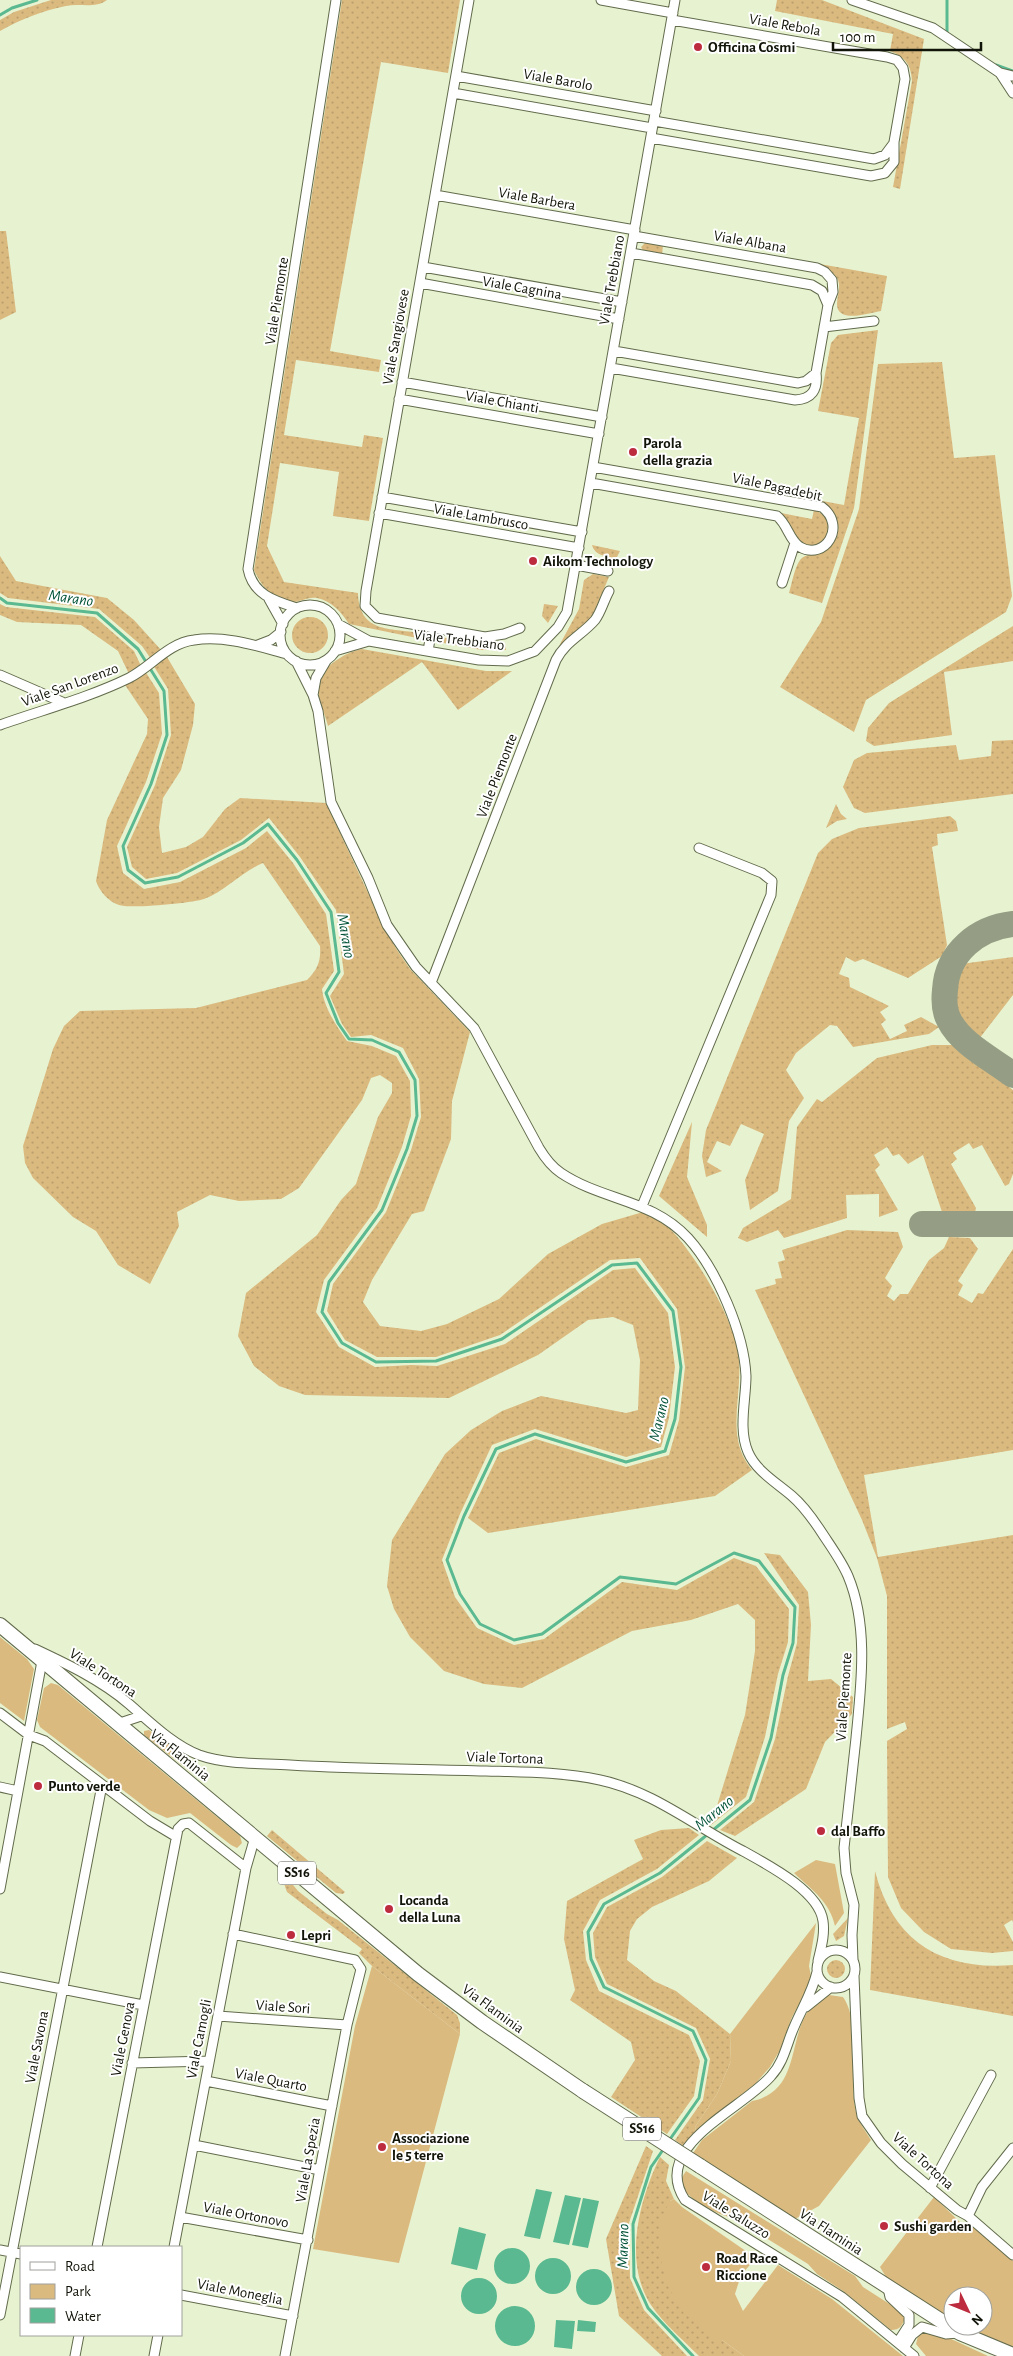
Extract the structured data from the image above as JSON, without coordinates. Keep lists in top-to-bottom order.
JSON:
{
  "streets": {
    "main road": ["Via Flaminia", "SS16"],
    "street": [
      "Viale Rebola",
      "Viale Barolo",
      "Viale Barbera",
      "Viale Albana",
      "Viale Trebbiano",
      "Viale Cagnina",
      "Viale Piemonte",
      "Viale Sangiovese",
      "Viale Chianti",
      "Viale Pagadebit",
      "Viale Lambrusco",
      "Viale San Lorenzo",
      "Viale Tortona",
      "Viale Sori",
      "Viale Genova",
      "Viale Camogli",
      "Viale Savona",
      "Viale Quarto",
      "Viale La Spezia",
      "Viale Ortonovo",
      "Viale Saluzzo",
      "Viale Moneglia"
    ]
  },
  "crossings": [
    ["Viale Rebola", "Viale Trebbiano"],
    ["Viale Barolo", "Viale Trebbiano"],
    ["Viale Barolo", "Viale Sangiovese"],
    ["Viale Barbera", "Viale Albana"],
    ["Viale Barbera", "Viale Trebbiano"],
    ["Viale Barbera", "Viale Sangiovese"],
    ["Viale Albana", "Viale Trebbiano"],
    ["Viale Trebbiano", "Viale Cagnina"],
    ["Viale Trebbiano", "Viale Piemonte"],
    ["Viale Trebbiano", "Viale Chianti"],
    ["Viale Trebbiano", "Viale Pagadebit"],
    ["Viale Trebbiano", "Viale Lambrusco"],
    ["Viale Trebbiano", "Viale San Lorenzo"],
    ["Viale Cagnina", "Viale Sangiovese"],
    ["Viale Piemonte", "Viale San Lorenzo"],
    ["Viale Piemonte", "Viale Tortona"],
    ["Viale Piemonte", "Viale Saluzzo"],
    ["Viale Sangiovese", "Viale Chianti"],
    ["Viale Sangiovese", "Viale Lambrusco"],
    ["Viale Tortona", "Via Flaminia"],
    ["Viale Tortona", "Viale Saluzzo"],
    ["Via Flaminia", "Viale Camogli"],
    ["Viale Sori", "Viale Camogli"],
    ["Viale Sori", "Viale La Spezia"],
    ["Viale Camogli", "Viale Quarto"],
    ["Viale Camogli", "Viale La Spezia"],
    ["Viale Camogli", "Viale Ortonovo"],
    ["Viale Quarto", "Viale La Spezia"],
    ["Viale La Spezia", "Viale Ortonovo"],
    ["Viale La Spezia", "Viale Moneglia"]
  ],
  "water": ["Marano"],
  "places": [
    "Officina Cosmi",
    "Parola della grazia",
    "Aikom Technology",
    "Punto verde",
    "dal Baffo",
    "Locanda della Luna",
    "Lepri",
    "Associazione le 5 terre",
    "Sushi garden",
    "Road Race Riccione"
  ],
  "legend": ["Road", "Park", "Water"],
  "scale_bar": "100 m",
  "north": "bottom right"
}
